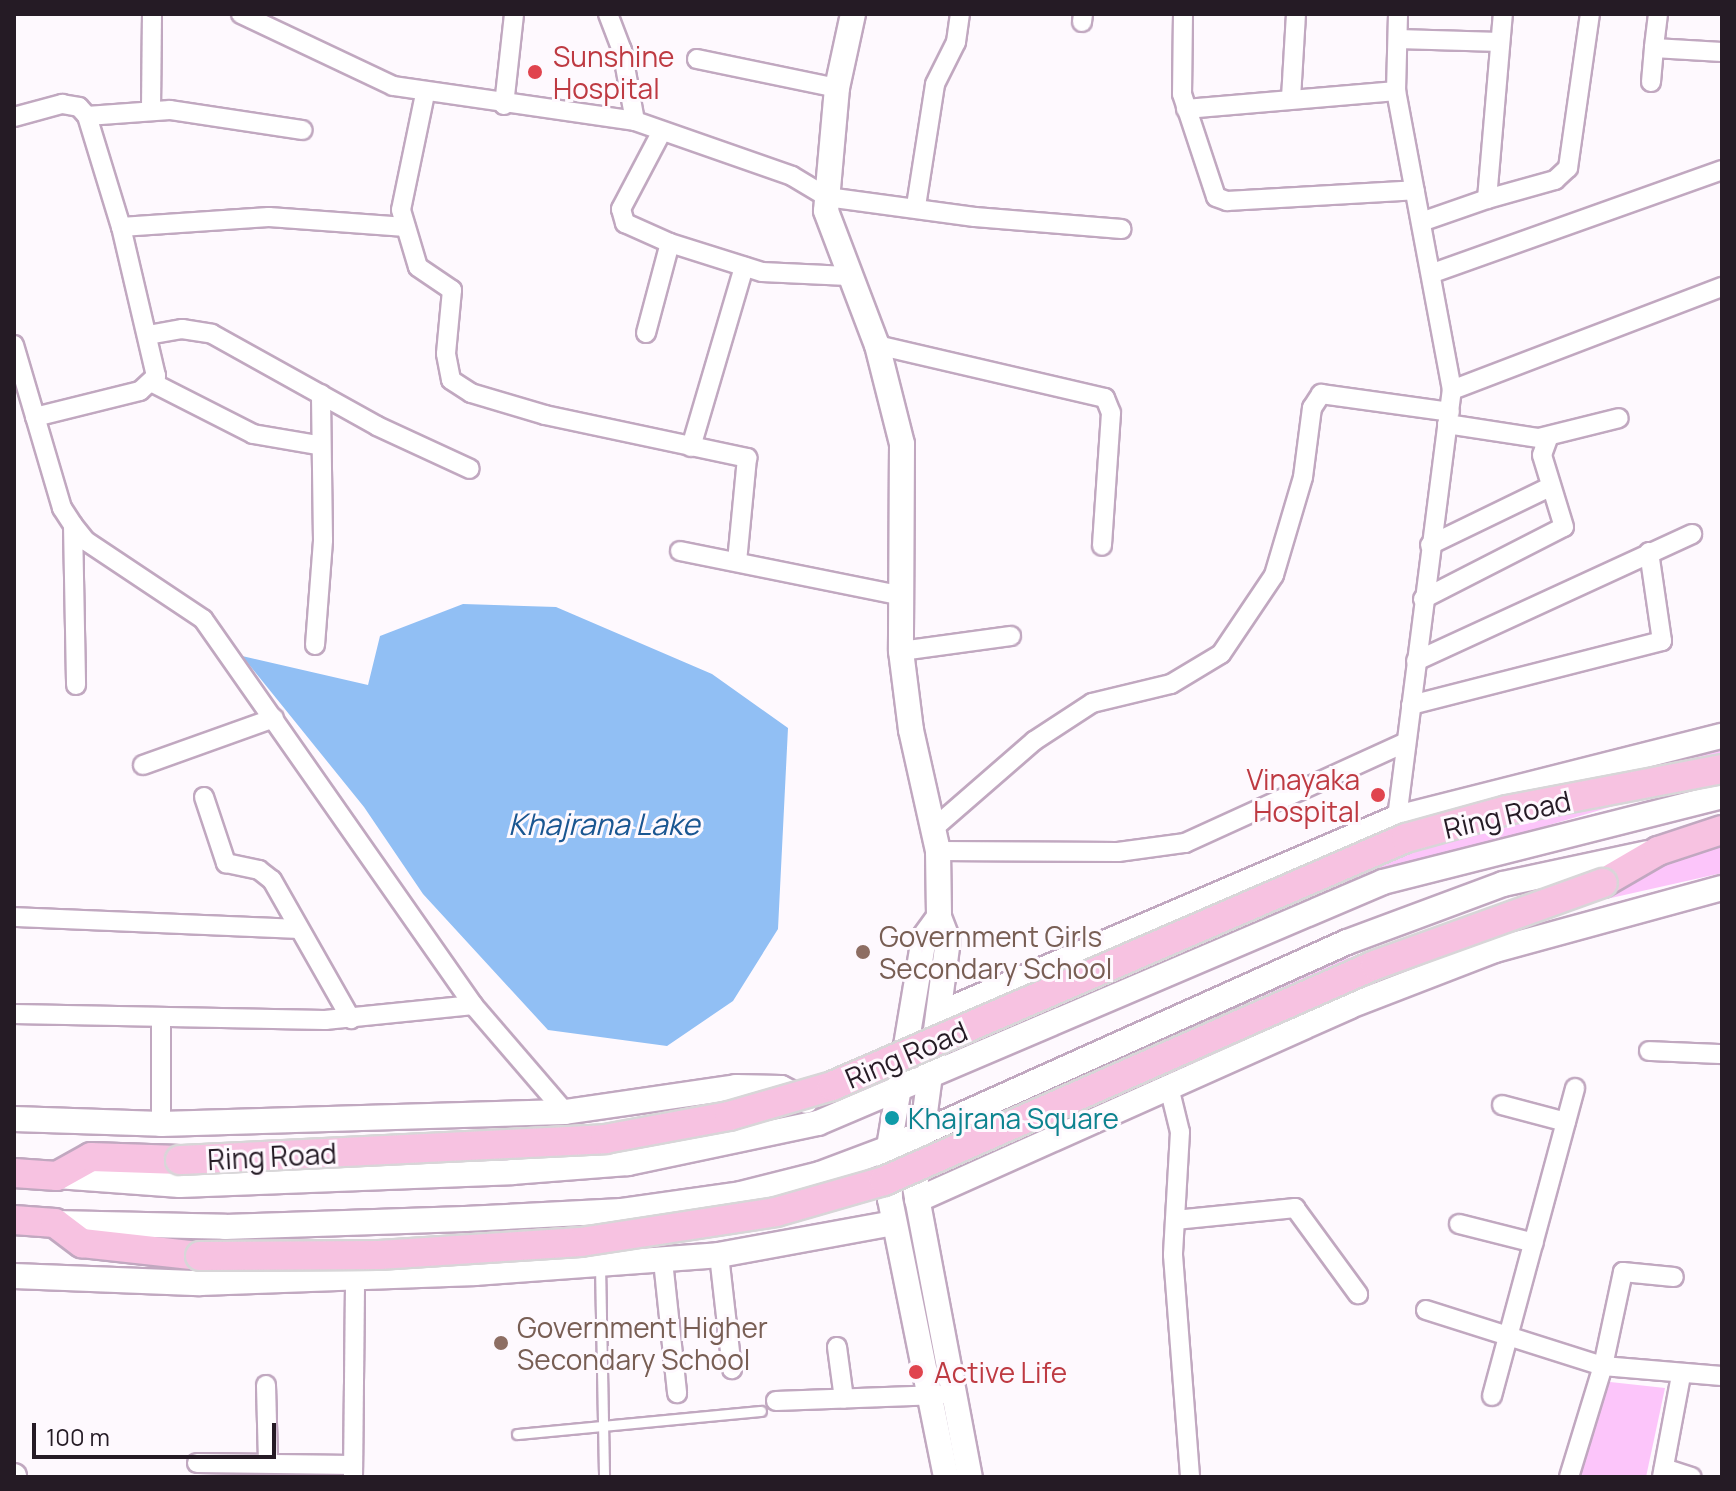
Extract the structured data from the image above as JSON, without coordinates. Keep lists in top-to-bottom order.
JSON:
{
  "streets": {
    "main road": ["Ring Road"]
  },
  "water": ["Khajrana Lake"],
  "places": [
    "Sunshine Hospital",
    "Vinayaka Hospital",
    "Government Girls Secondary School",
    "Khajrana Square",
    "Government Higher Secondary School",
    "Active Life"
  ],
  "scale_bar": "100 m"
}
